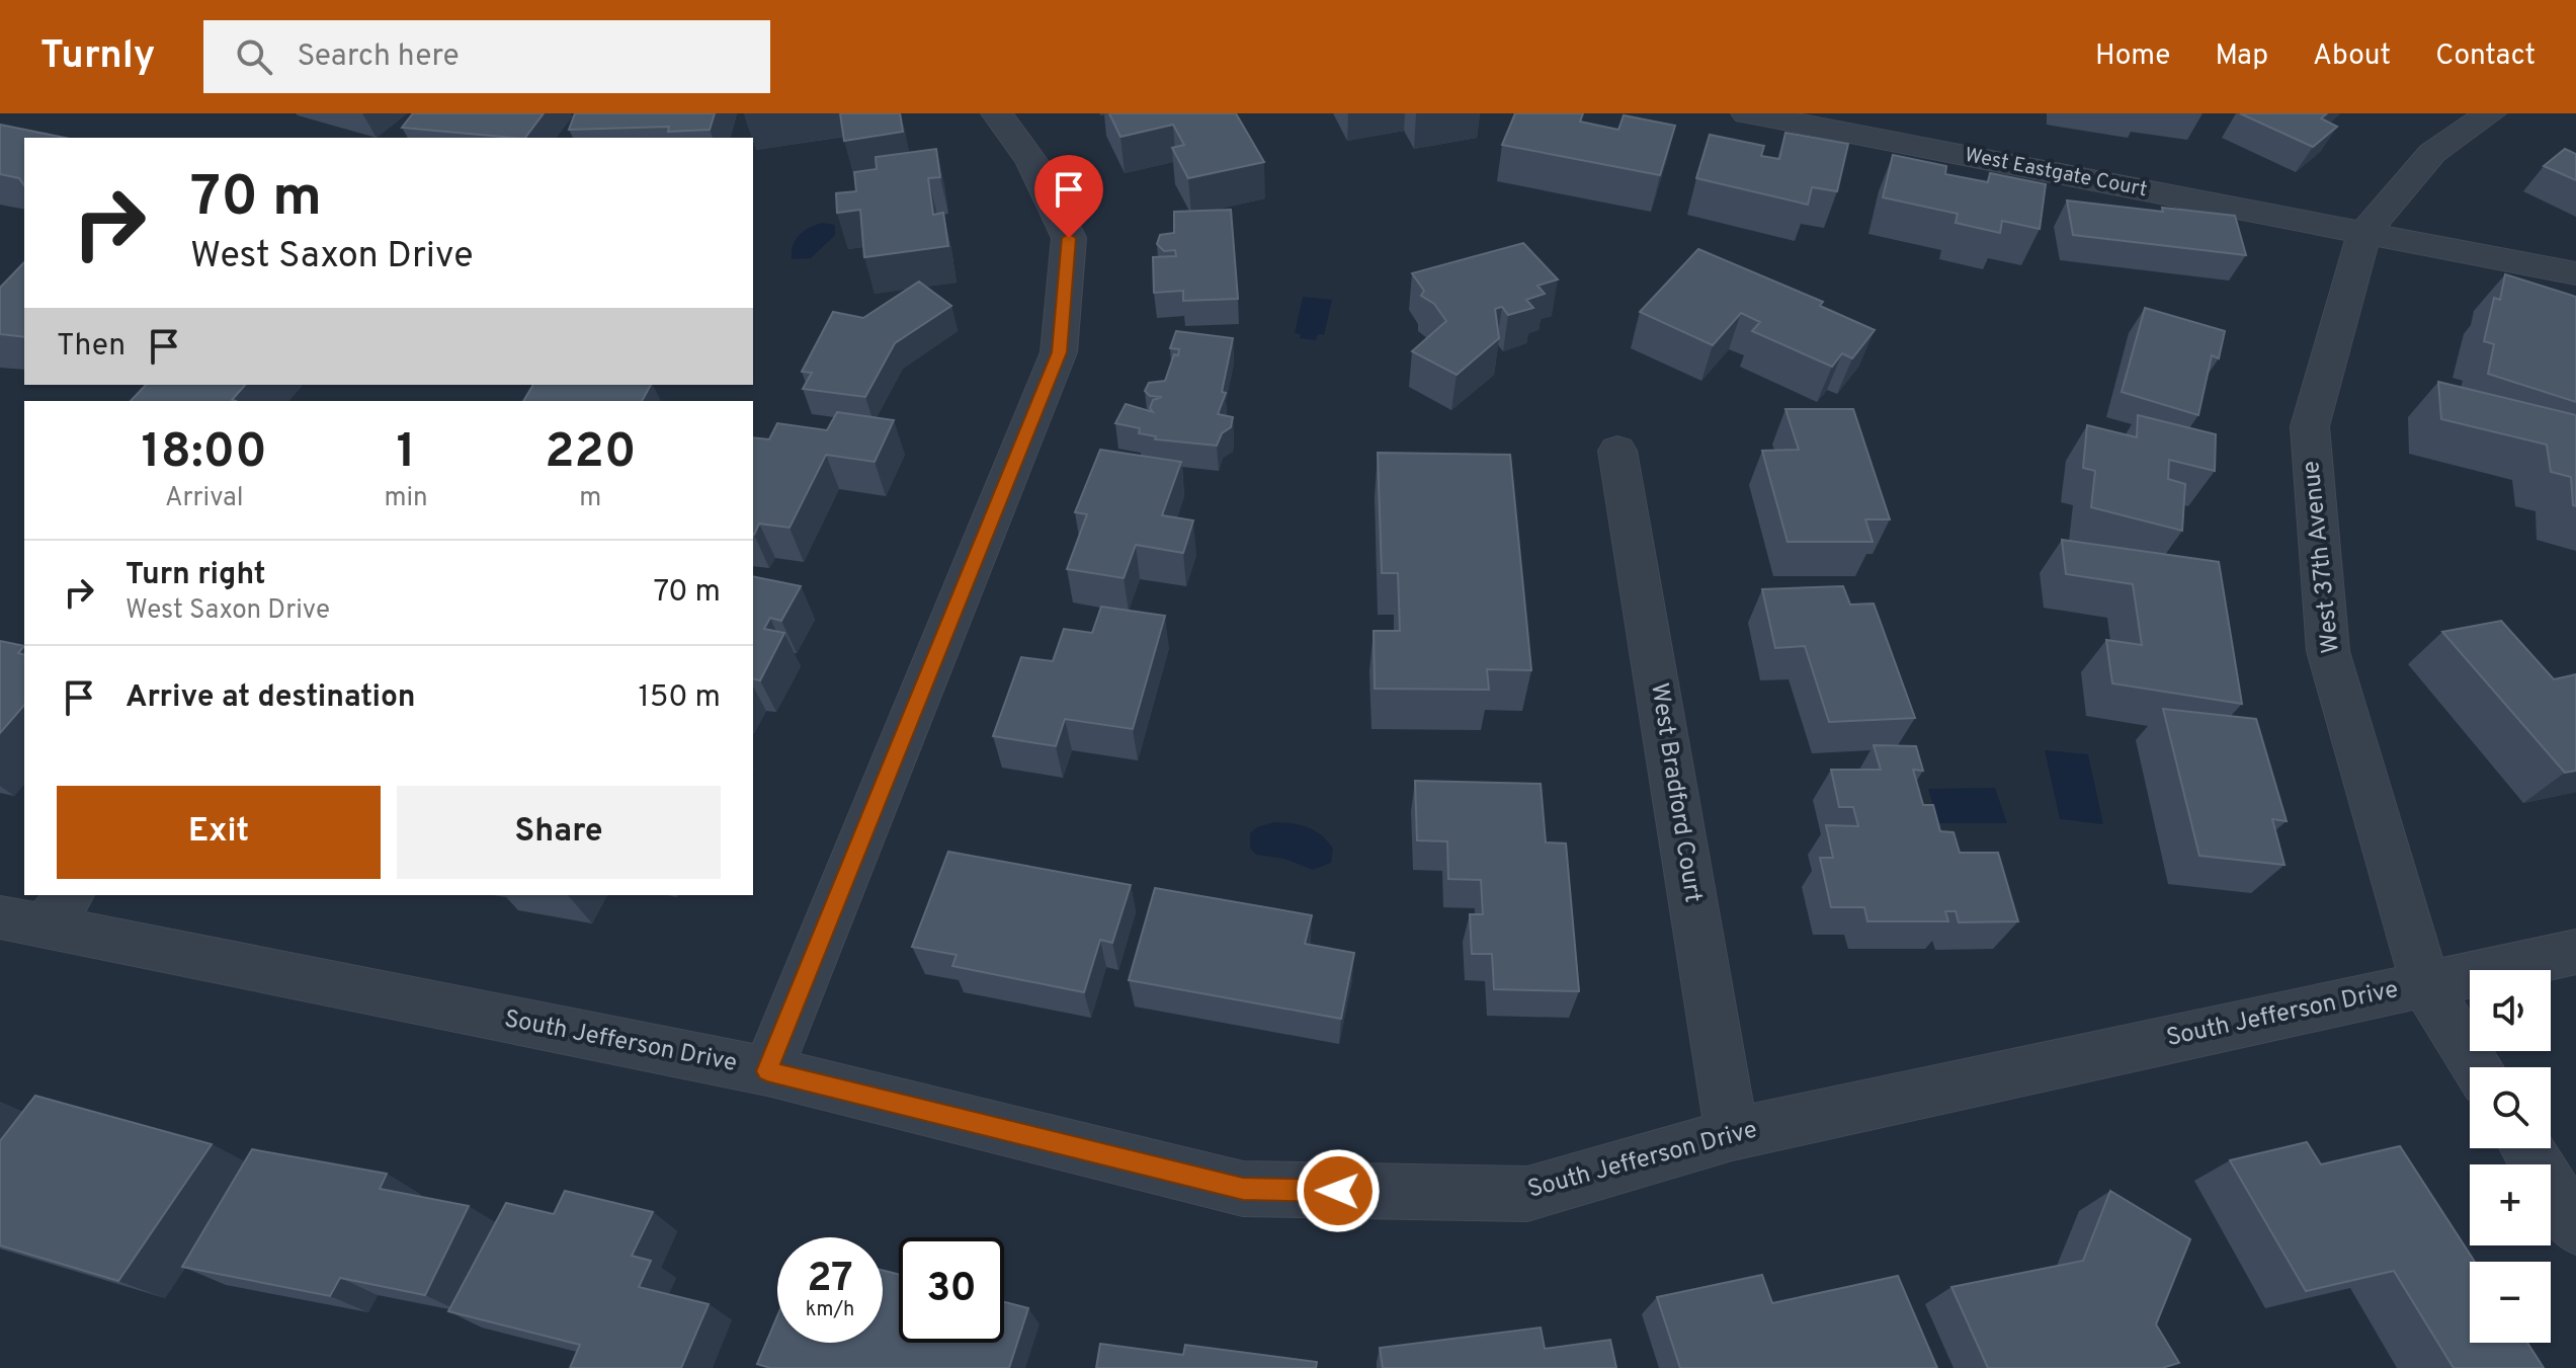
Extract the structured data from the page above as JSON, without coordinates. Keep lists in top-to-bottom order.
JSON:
{
  "streets": {
    "street": [
      "West Eastgate Court",
      "West 37th Avenue",
      "West Bradford Court",
      "South Jefferson Drive"
    ]
  },
  "crossings": [
    ["West Eastgate Court", "West 37th Avenue"],
    ["West 37th Avenue", "South Jefferson Drive"],
    ["West Bradford Court", "South Jefferson Drive"]
  ],
  "page": {
    "header": "Turnly",
    "search": "Search here",
    "nav": [
      "Home",
      "Map",
      "About",
      "Contact"
    ],
    "turn": ["70 m", "West Saxon Drive"],
    "then": "Then",
    "eta": [
      "18:00",
      "Arrival",
      "1",
      "min",
      "220",
      "m"
    ],
    "list": [
      {
        "name": "Turn right",
        "note": "West Saxon Drive",
        "value": "70 m"
      },
      {
        "name": "Arrive at destination",
        "value": "150 m"
      }
    ],
    "buttons": ["Exit", "Share"],
    "map_buttons": ["+", "−"],
    "speed": "27 km/h",
    "limit": "30"
  }
}
